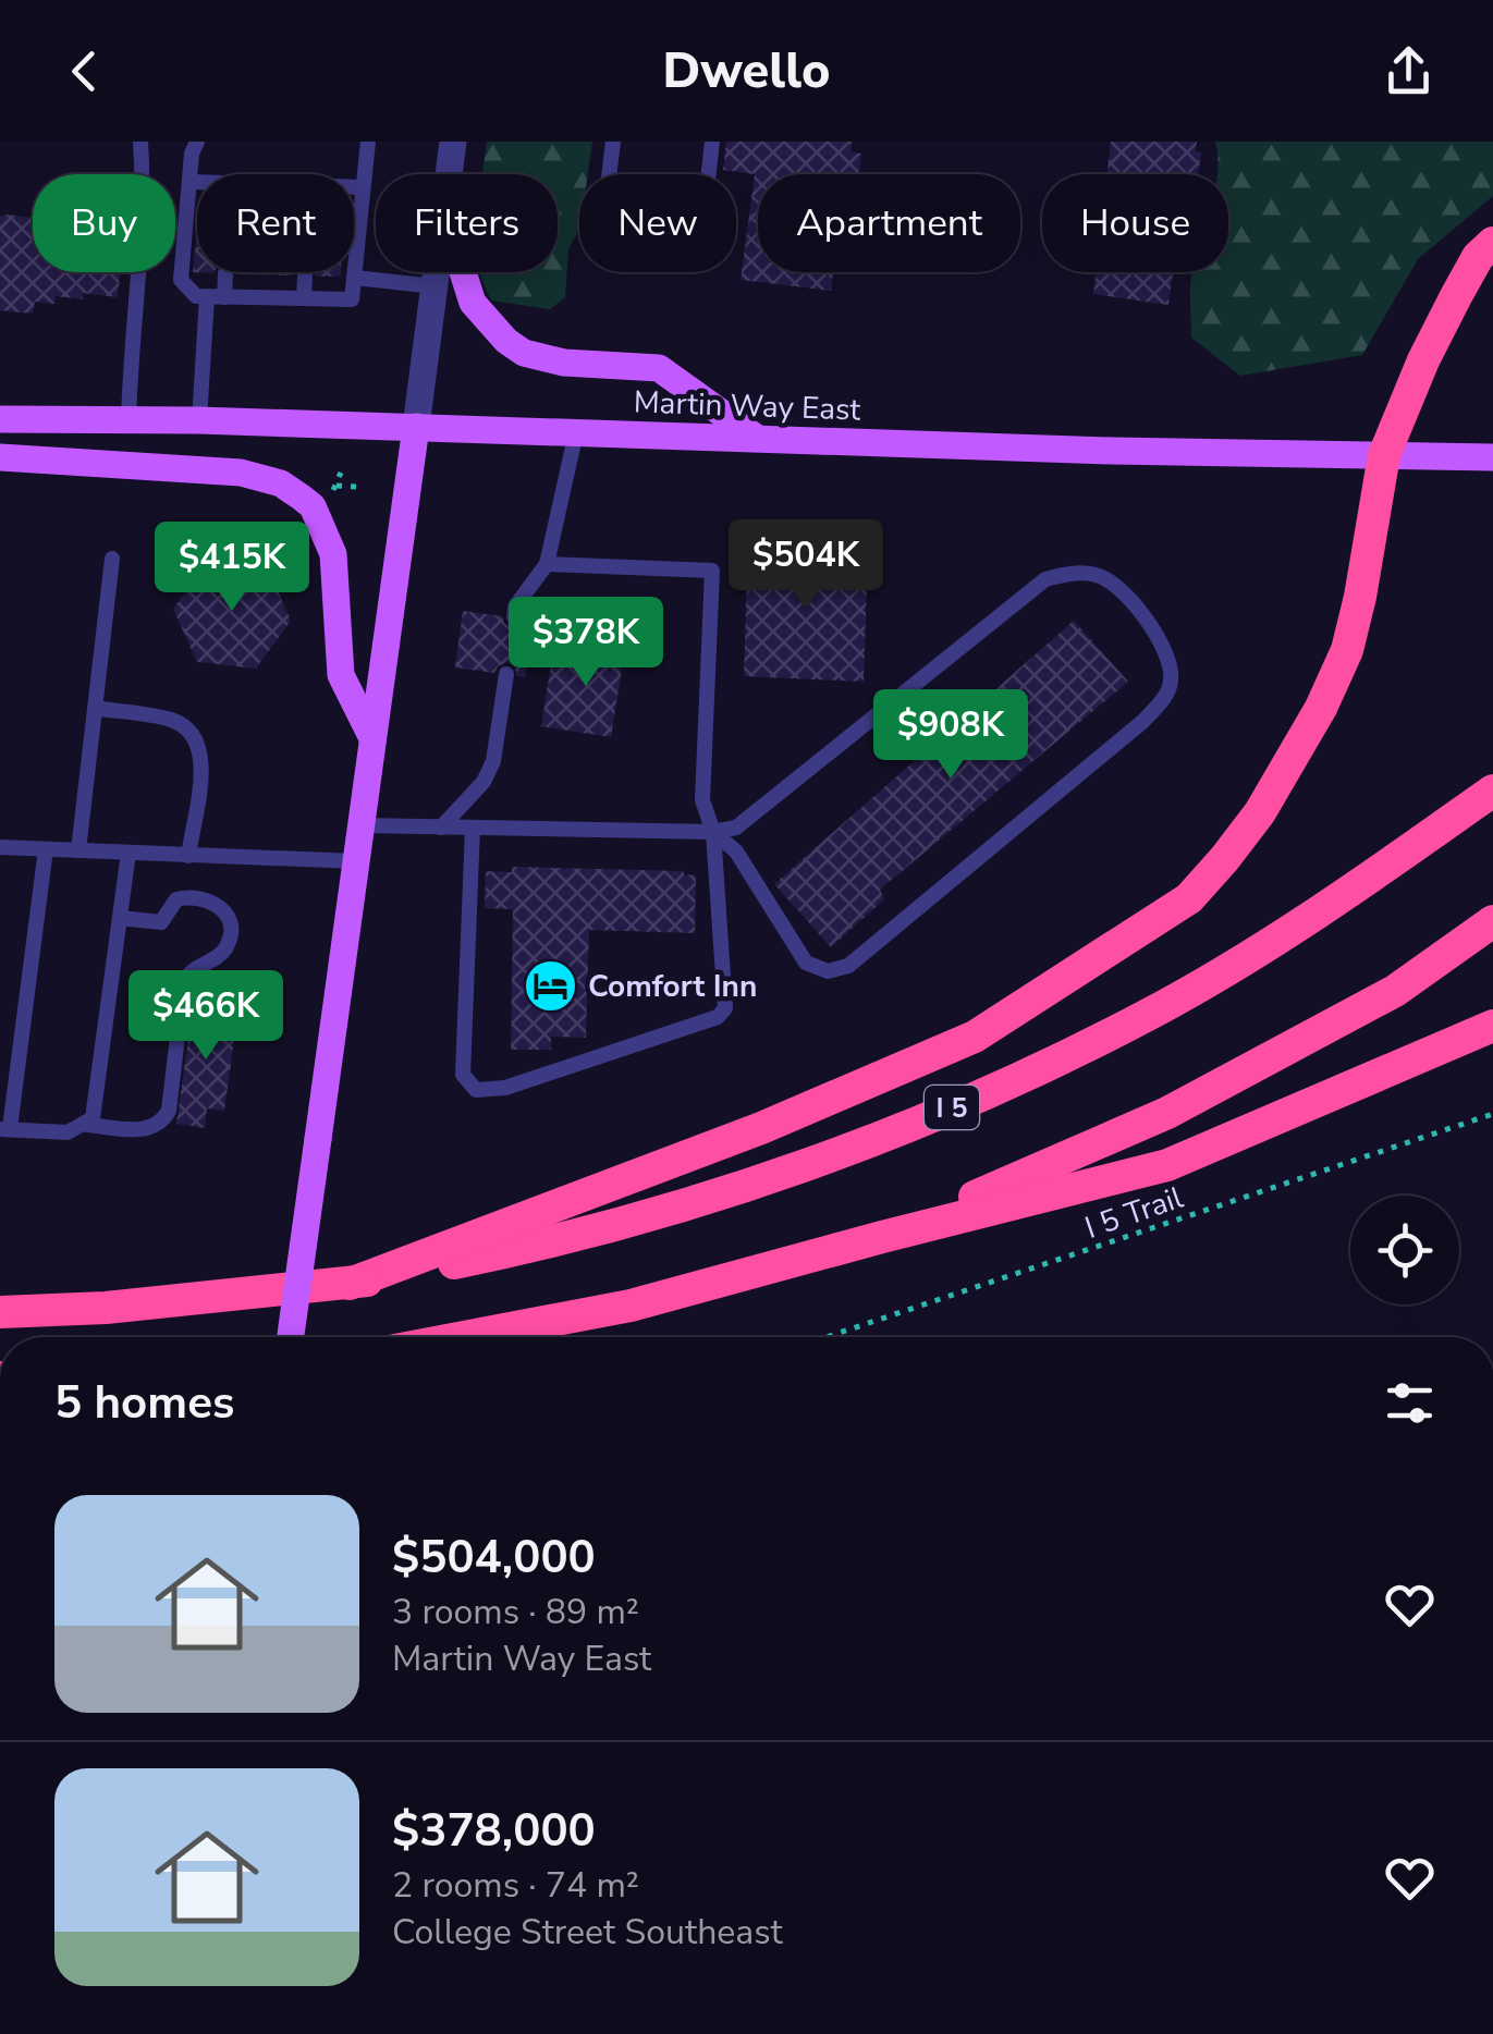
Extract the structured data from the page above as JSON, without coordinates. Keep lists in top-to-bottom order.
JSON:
{
  "streets": {
    "highway": ["I 5"],
    "main road": ["Martin Way East"],
    "path": ["I 5 Trail"]
  },
  "places": {
    "hotel": ["Comfort Inn"]
  },
  "page": {
    "header": "Dwello",
    "chip": [
      "Buy",
      "Rent",
      "Filters",
      "New",
      "Apartment",
      "House"
    ],
    "price": [
      "$504K",
      "$415K",
      "$378K",
      "$908K",
      "$466K"
    ],
    "heading": "5 homes",
    "list": [
      {
        "name": "$504,000",
        "note": "3 rooms · 89 m² · Martin Way East"
      },
      {
        "name": "$378,000",
        "note": "2 rooms · 74 m² · College Street Southeast"
      }
    ]
  }
}
